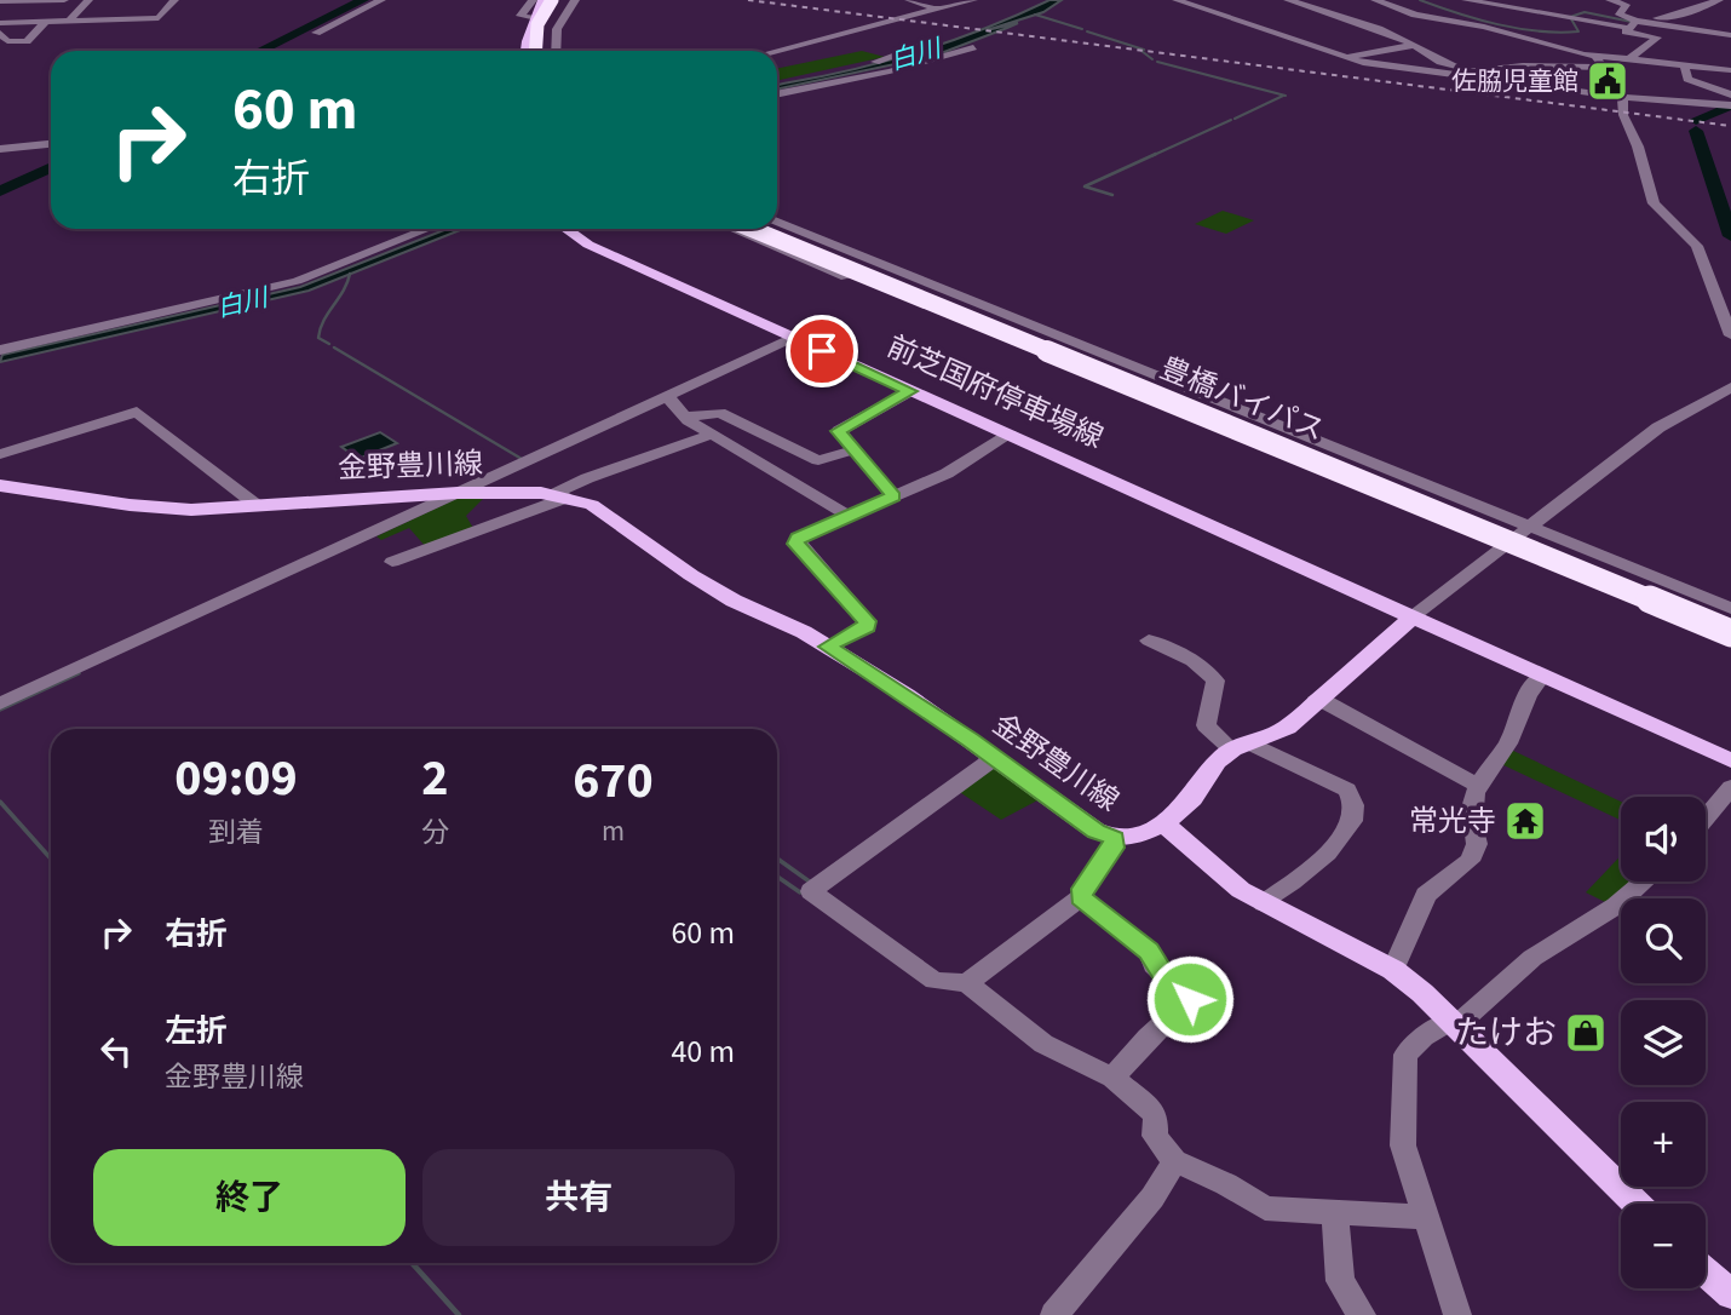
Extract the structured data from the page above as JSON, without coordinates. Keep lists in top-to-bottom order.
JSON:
{
  "streets": {
    "highway": ["豊橋バイパス"],
    "main road": ["前芝国府停車場線", "金野豊川線"]
  },
  "crossings": [
    ["前芝国府停車場線", "金野豊川線"]
  ],
  "water": ["白川"],
  "places": {
    "public building": ["佐脇児童館"],
    "temple": ["常光寺"],
    "shop": ["たけお"]
  },
  "page": {
    "turn": ["60 m", "右折"],
    "eta": [
      "09:09",
      "到着",
      "2",
      "分",
      "670",
      "m"
    ],
    "map_buttons": ["+", "−"],
    "list": [
      {
        "name": "右折",
        "value": "60 m"
      },
      {
        "name": "左折",
        "note": "金野豊川線",
        "value": "40 m"
      }
    ],
    "buttons": ["終了", "共有"]
  }
}
